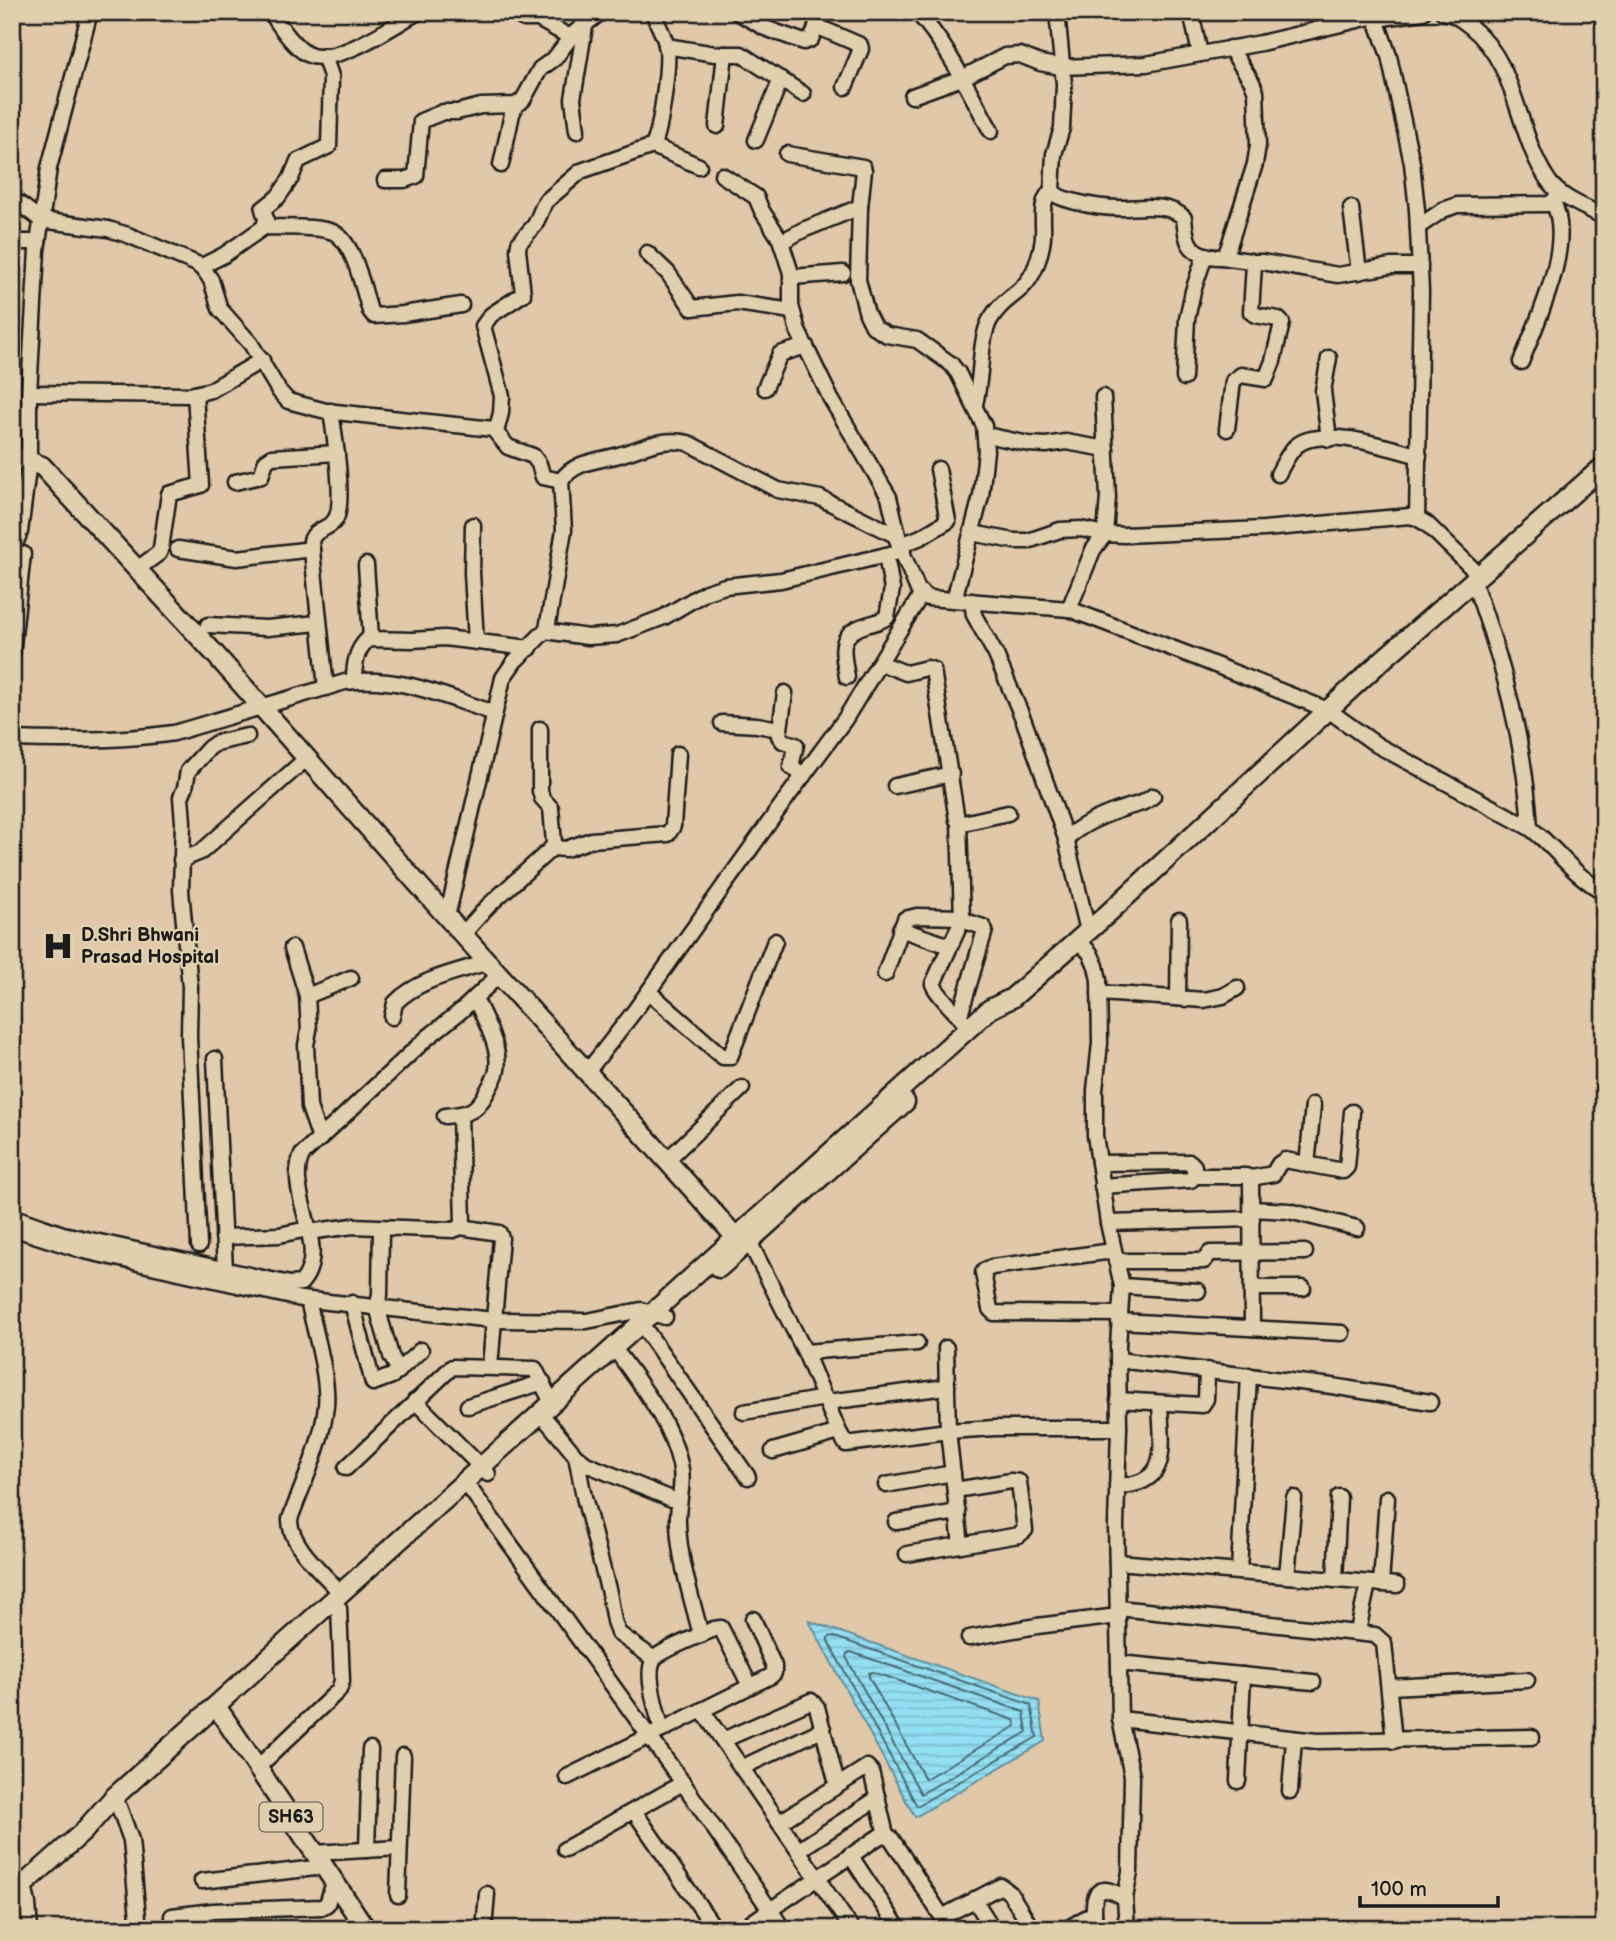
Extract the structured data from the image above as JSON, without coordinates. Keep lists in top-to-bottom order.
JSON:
{
  "streets": {
    "main road": ["SH63"]
  },
  "places": {
    "hospital": ["D.Shri Bhwani Prasad Hospital"]
  },
  "scale_bar": "100 m"
}
